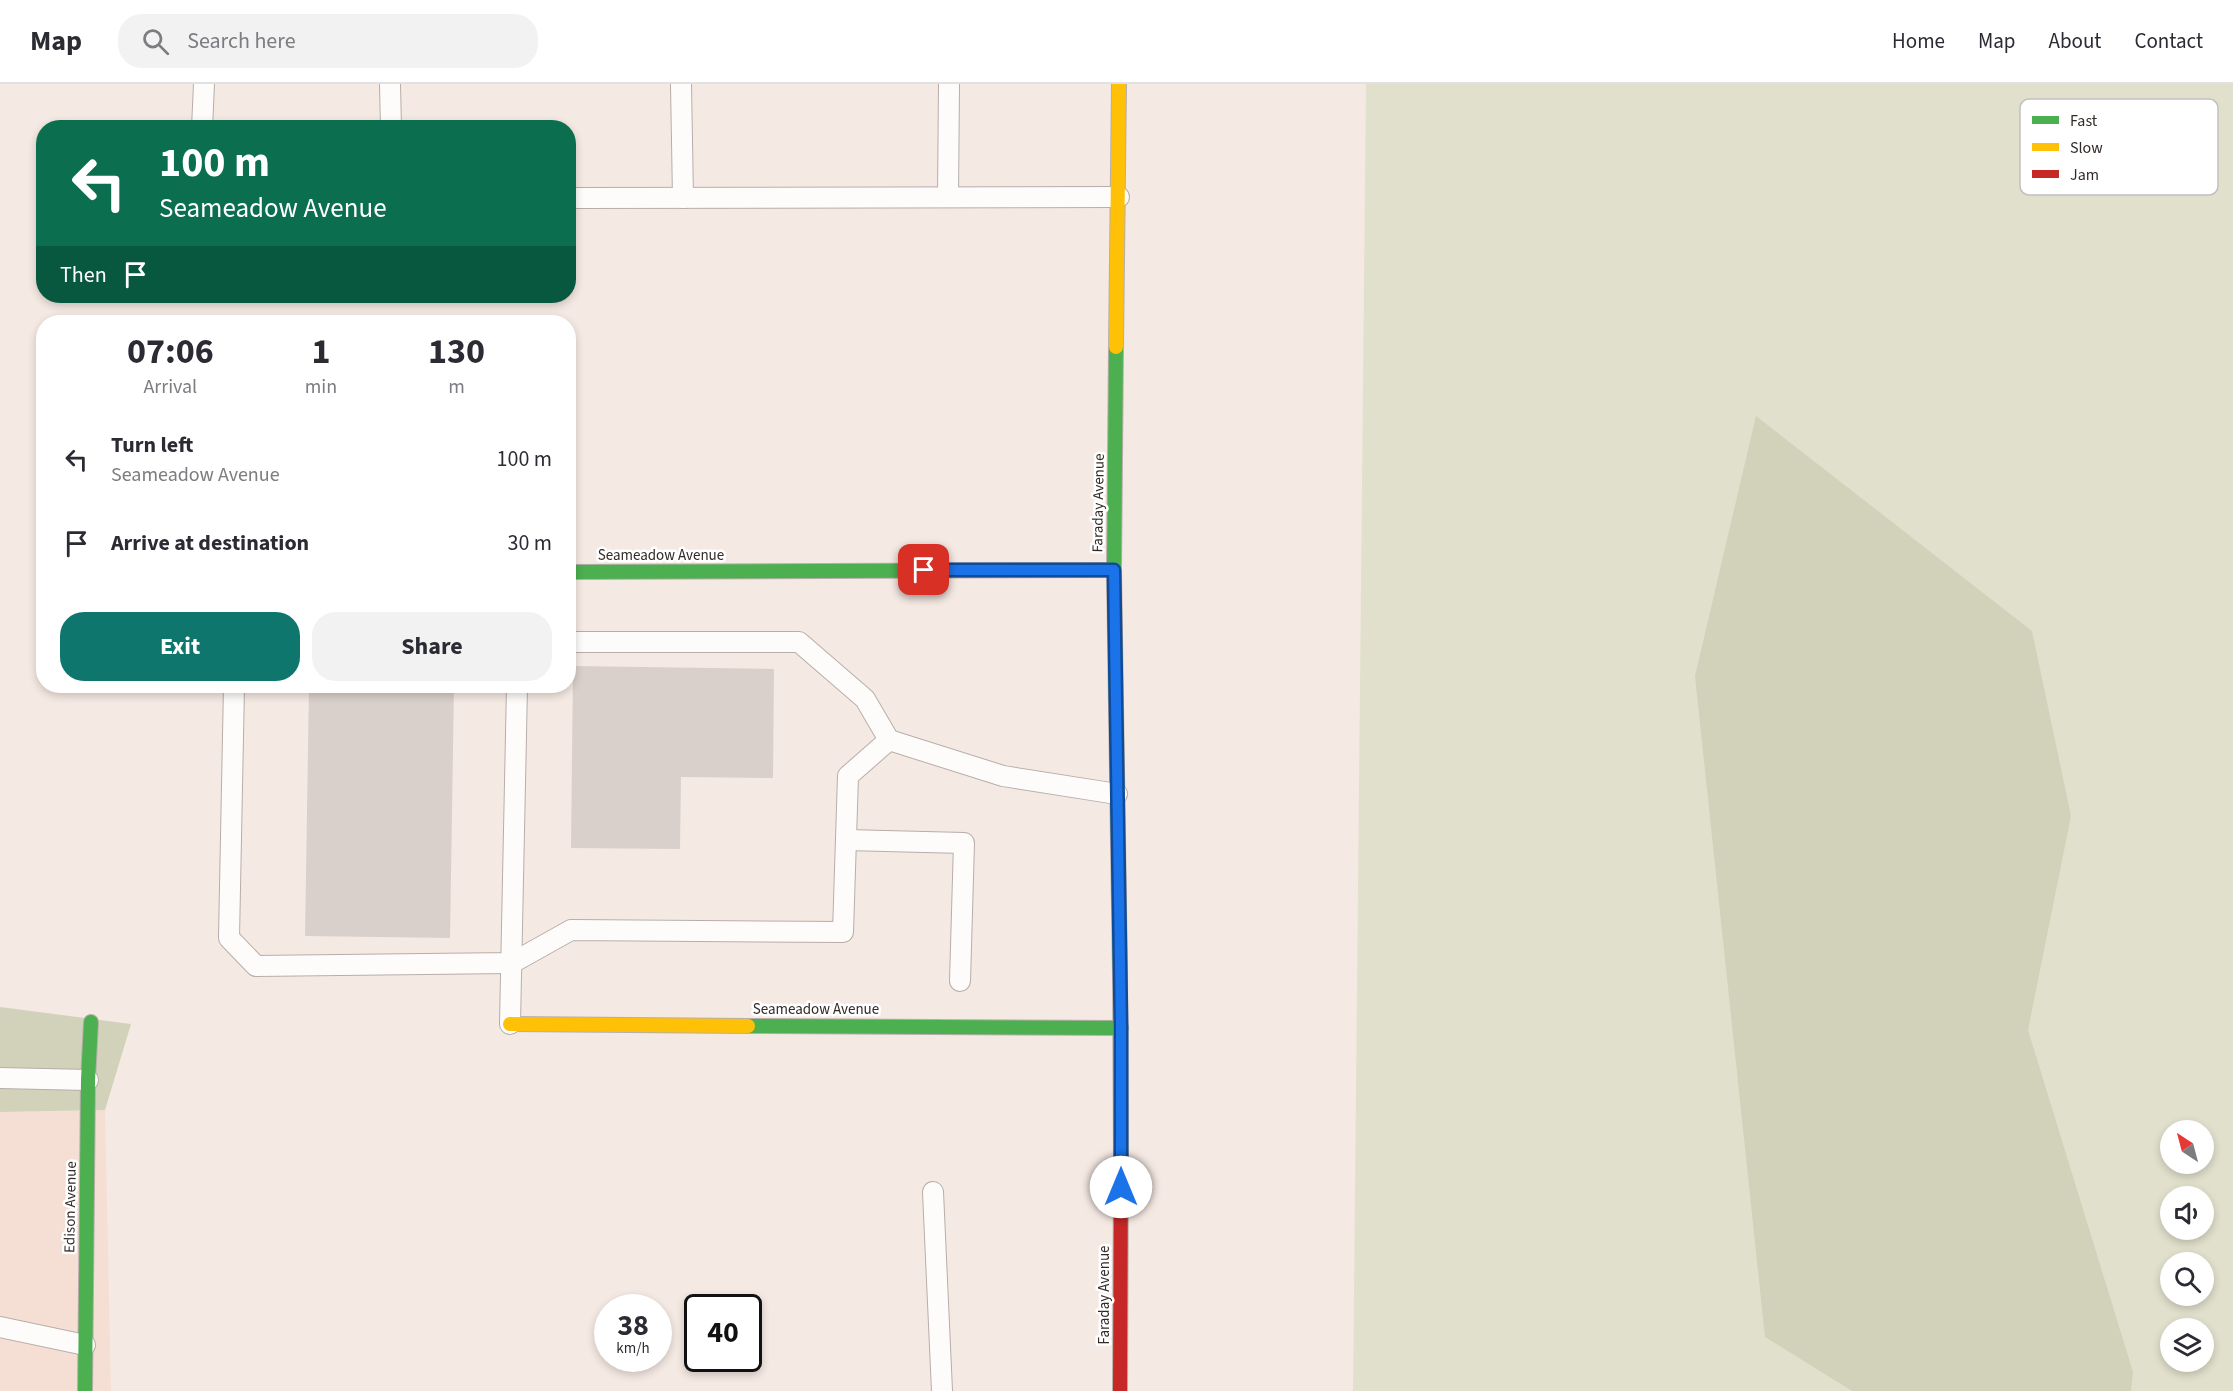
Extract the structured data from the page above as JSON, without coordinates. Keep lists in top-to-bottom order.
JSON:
{
  "streets": {
    "street": ["Faraday Avenue", "Seameadow Avenue", "Edison Avenue"]
  },
  "crossings": [
    ["Faraday Avenue", "Seameadow Avenue"]
  ],
  "legend": ["Fast", "Slow", "Jam"],
  "north": "top left",
  "page": {
    "header": "Map",
    "search": "Search here",
    "nav": [
      "Home",
      "Map",
      "About",
      "Contact"
    ],
    "turn": ["100 m", "Seameadow Avenue"],
    "then": "Then",
    "eta": [
      "07:06",
      "Arrival",
      "1",
      "min",
      "130",
      "m"
    ],
    "list": [
      {
        "name": "Turn left",
        "note": "Seameadow Avenue",
        "value": "100 m"
      },
      {
        "name": "Arrive at destination",
        "value": "30 m"
      }
    ],
    "buttons": ["Exit", "Share"],
    "speed": "38 km/h",
    "limit": "40"
  }
}
